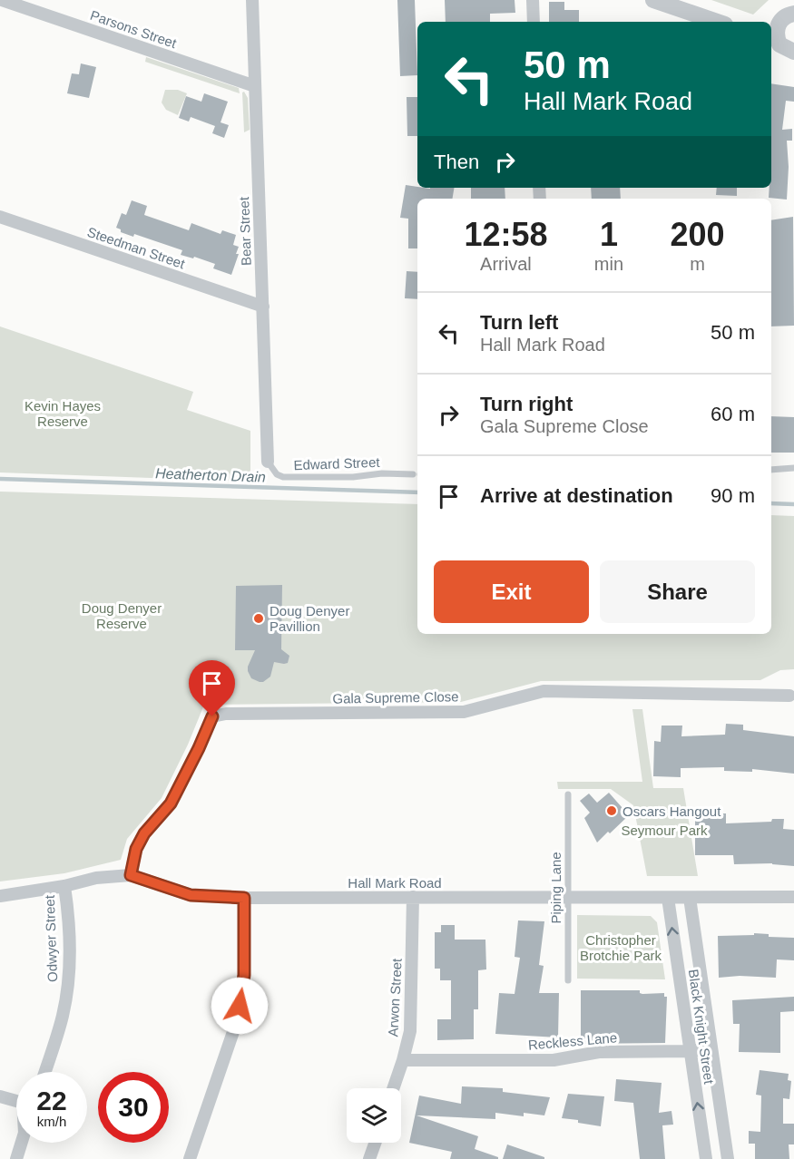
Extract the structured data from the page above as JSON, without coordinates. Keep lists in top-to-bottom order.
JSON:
{
  "streets": {
    "street": [
      "Parsons Street",
      "Bear Street",
      "Steedman Street",
      "Gala Supreme Close",
      "Hall Mark Road",
      "Odwyer Street",
      "Arwon Street",
      "Black Knight Street",
      "Reckless Lane"
    ],
    "lane": ["Edward Street", "Piping Lane"]
  },
  "crossings": [
    ["Parsons Street", "Bear Street"],
    ["Bear Street", "Steedman Street"],
    ["Bear Street", "Edward Street"],
    ["Gala Supreme Close", "Hall Mark Road"],
    ["Hall Mark Road", "Piping Lane"],
    ["Hall Mark Road", "Odwyer Street"],
    ["Hall Mark Road", "Arwon Street"],
    ["Hall Mark Road", "Black Knight Street"],
    ["Arwon Street", "Reckless Lane"],
    ["Black Knight Street", "Reckless Lane"]
  ],
  "water": ["Heatherton Drain"],
  "parks": [
    "Kevin Hayes Reserve",
    "Doug Denyer Reserve",
    "Seymour Park",
    "Christopher Brotchie Park"
  ],
  "places": ["Doug Denyer Pavillion", "Oscars Hangout"],
  "page": {
    "turn": ["50 m", "Hall Mark Road"],
    "then": "Then",
    "eta": [
      "12:58",
      "Arrival",
      "1",
      "min",
      "200",
      "m"
    ],
    "list": [
      {
        "name": "Turn left",
        "note": "Hall Mark Road",
        "value": "50 m"
      },
      {
        "name": "Turn right",
        "note": "Gala Supreme Close",
        "value": "60 m"
      },
      {
        "name": "Arrive at destination",
        "value": "90 m"
      }
    ],
    "buttons": ["Exit", "Share"],
    "speed": "22 km/h",
    "limit": "30"
  }
}
